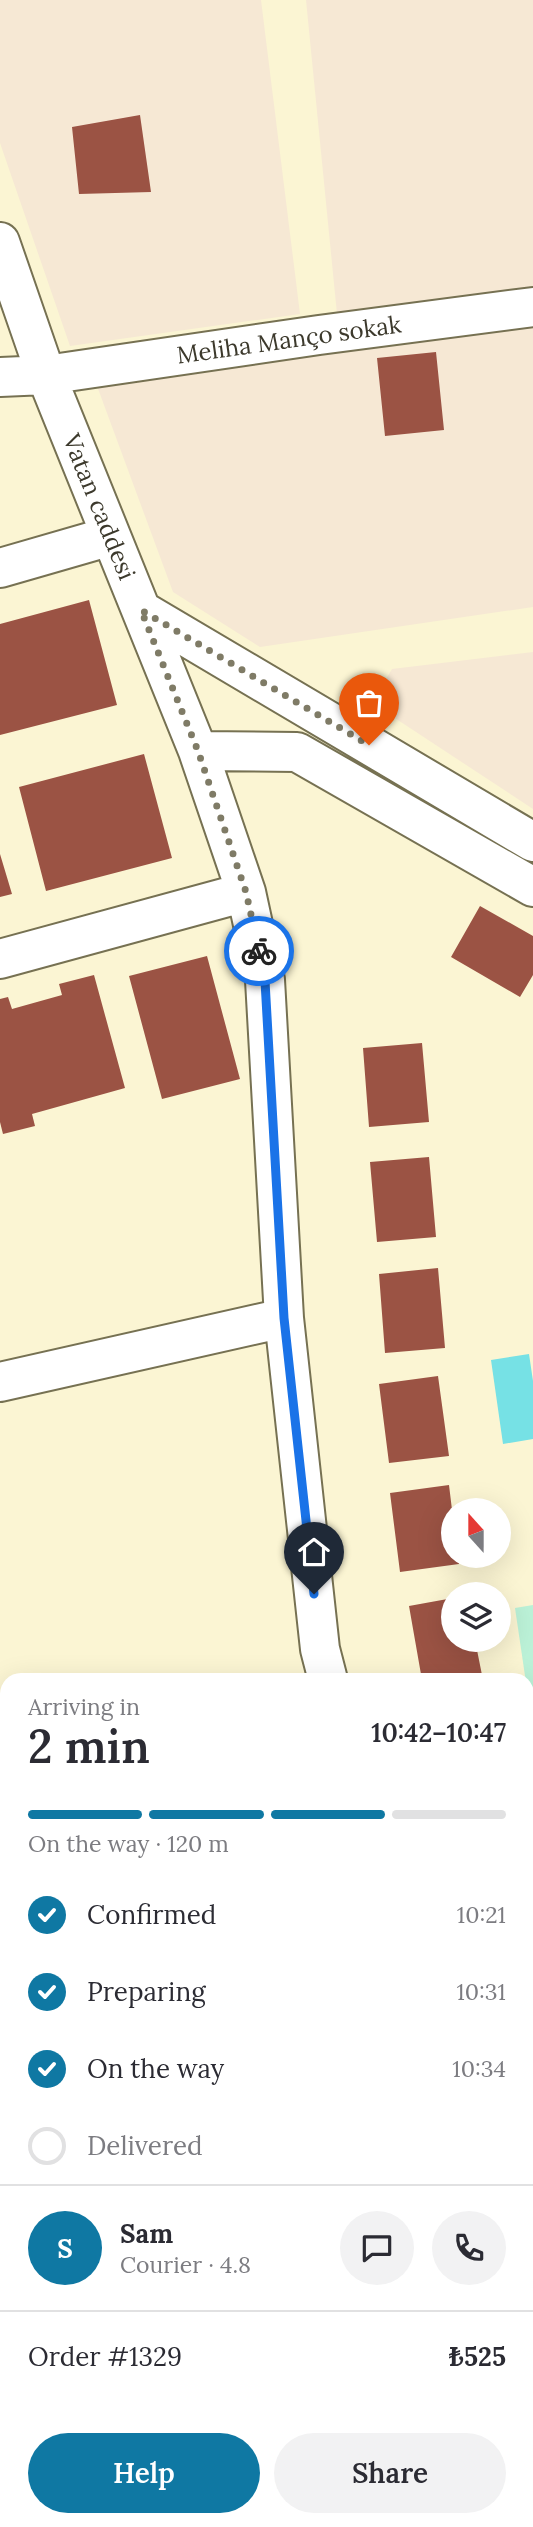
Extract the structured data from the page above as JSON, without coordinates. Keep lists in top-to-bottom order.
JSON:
{
  "streets": {
    "street": ["Meliha Manço sokak", "Vatan caddesi"]
  },
  "crossings": [
    ["Meliha Manço sokak", "Vatan caddesi"]
  ],
  "north": "top",
  "page": {
    "heading": ["2 min", "Arriving in", "10:42–10:47"],
    "panel": [
      "Sam",
      "Courier · 4.8",
      "Order #1329",
      "₺525"
    ],
    "bar": "On the way · 120 m",
    "list": [
      ["Confirmed", "10:21"],
      ["Preparing", "10:31"],
      ["On the way", "10:34"],
      "Delivered"
    ],
    "round": "S",
    "buttons": ["Help", "Share"]
  }
}
